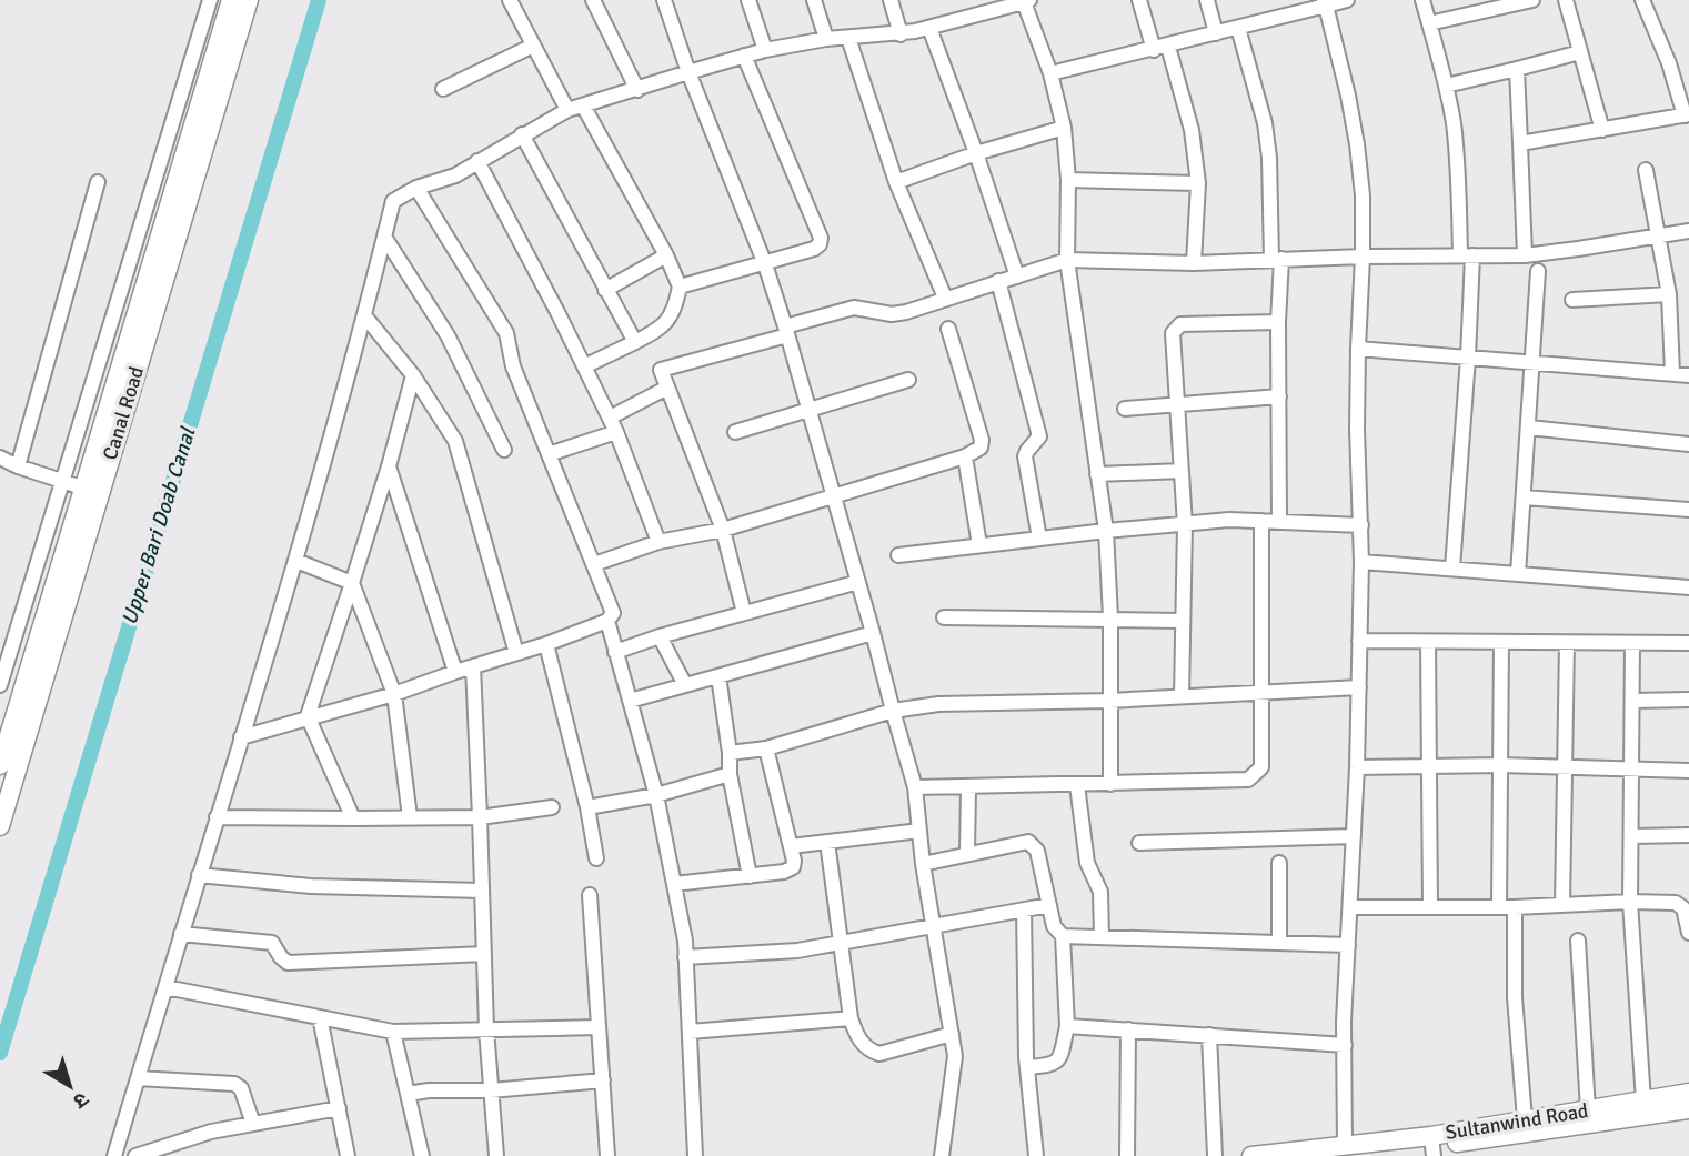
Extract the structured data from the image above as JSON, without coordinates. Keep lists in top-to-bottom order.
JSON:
{
  "streets": {
    "main road": ["Canal Road", "Sultanwind Road"]
  },
  "water": ["Upper Bari Doab Canal"],
  "north": "bottom right"
}
